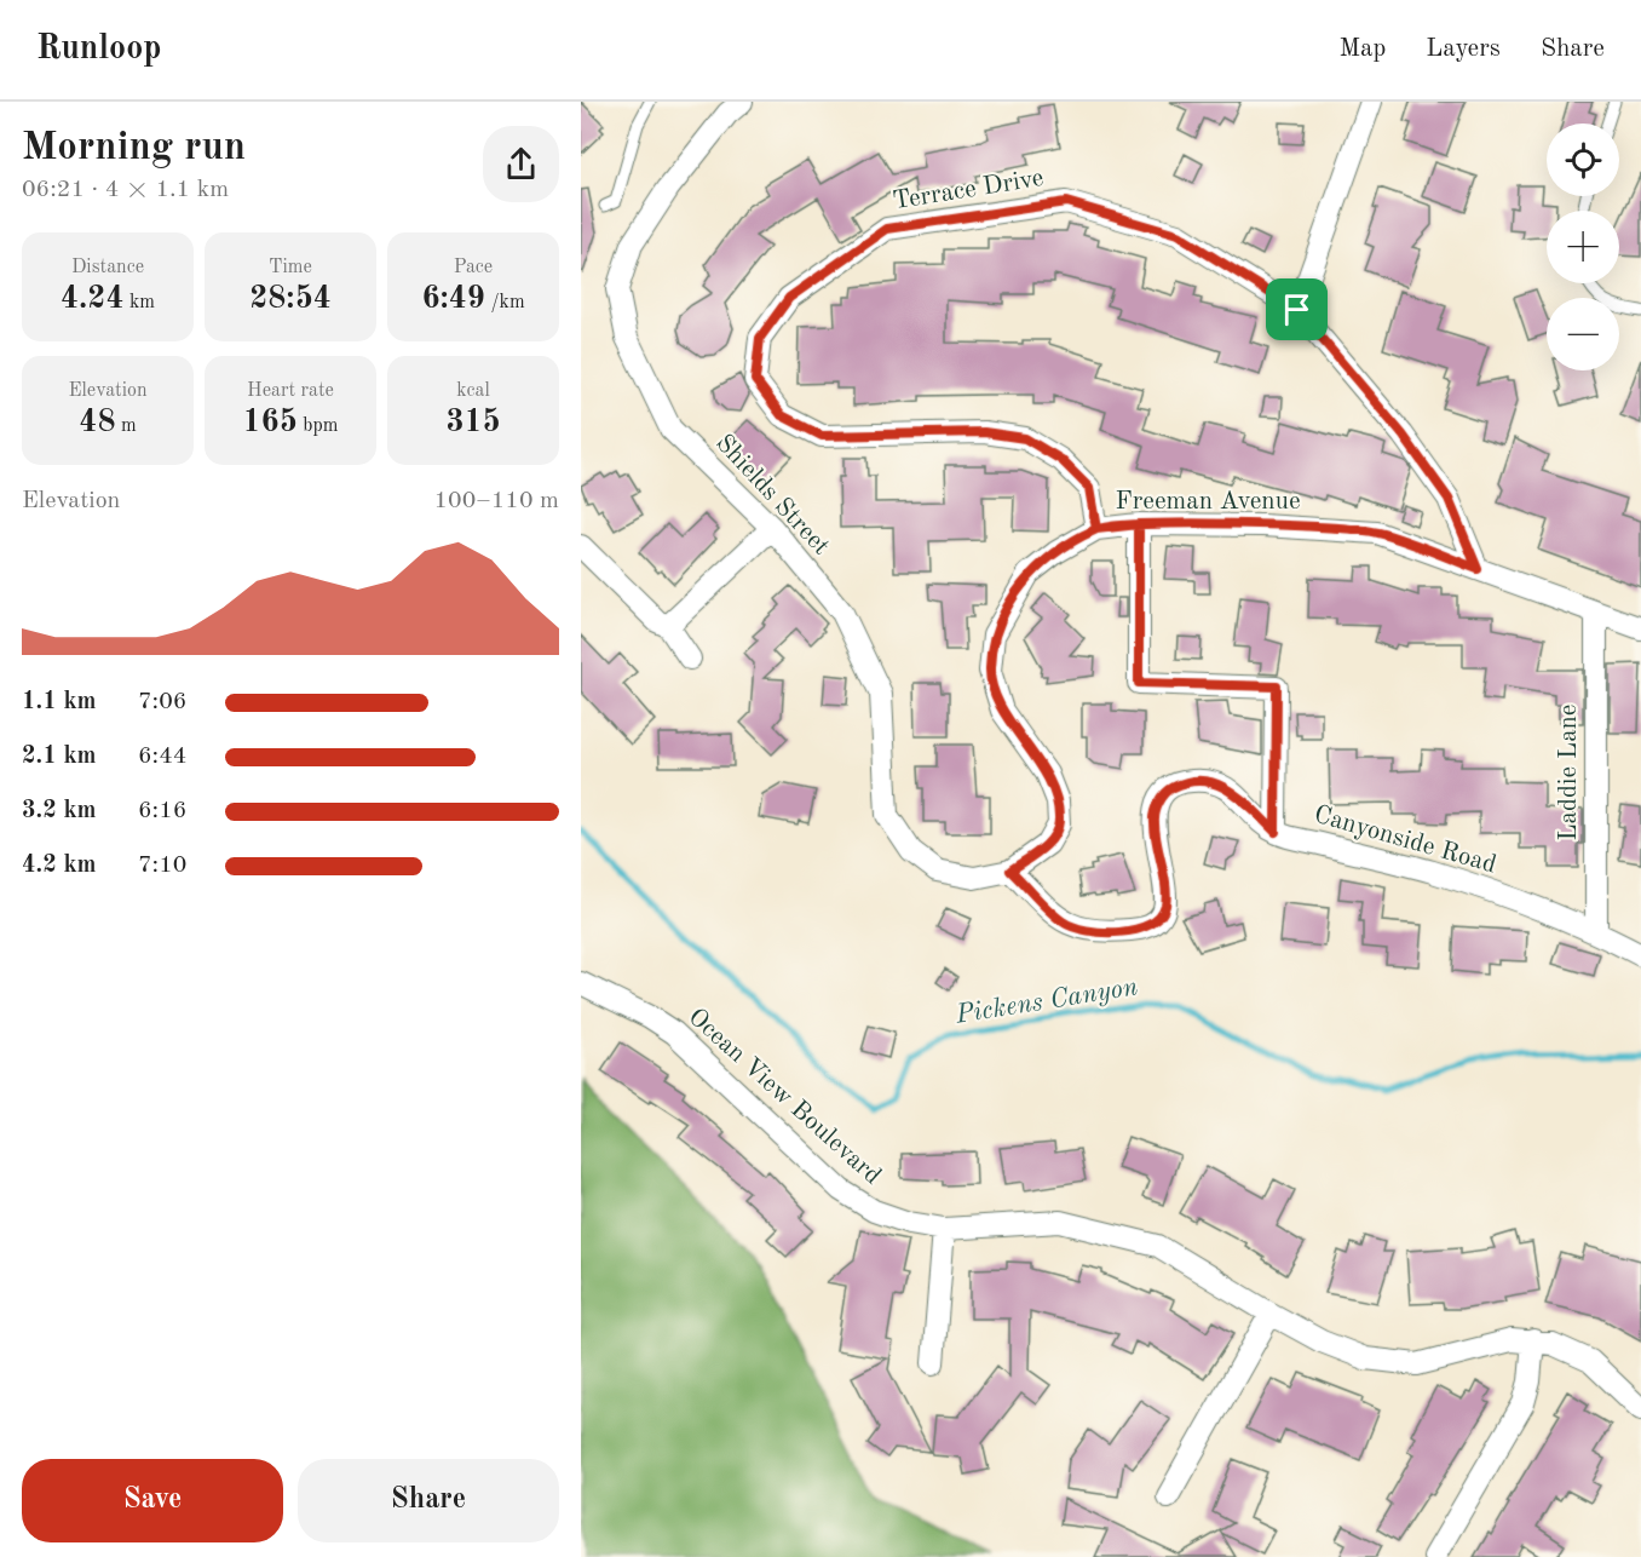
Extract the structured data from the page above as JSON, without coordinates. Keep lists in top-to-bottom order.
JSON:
{
  "streets": {
    "street": [
      "Terrace Drive",
      "Shields Street",
      "Freeman Avenue",
      "Laddie Lane",
      "Canyonside Road",
      "Ocean View Boulevard"
    ]
  },
  "crossings": [
    ["Terrace Drive", "Freeman Avenue"],
    ["Shields Street", "Freeman Avenue"],
    ["Shields Street", "Canyonside Road"],
    ["Freeman Avenue", "Laddie Lane"],
    ["Freeman Avenue", "Canyonside Road"],
    ["Laddie Lane", "Canyonside Road"]
  ],
  "water": ["Pickens Canyon"],
  "page": {
    "header": "Runloop",
    "nav": ["Map", "Layers", "Share"],
    "heading": ["Morning run", "06:21 · 4 × 1.1 km"],
    "map_buttons": ["+", "−"],
    "stats": [
      ["Distance", "4.24 km"],
      ["Time", "28:54"],
      ["Pace", "6:49 /km"],
      ["Elevation", "48 m"],
      ["Heart rate", "165 bpm"],
      ["kcal", "315"]
    ],
    "chart": ["Elevation", "100–110 m"],
    "list": [
      {
        "name": "1.1 km",
        "note": "7:06"
      },
      {
        "name": "2.1 km",
        "note": "6:44"
      },
      {
        "name": "3.2 km",
        "note": "6:16"
      },
      {
        "name": "4.2 km",
        "note": "7:10"
      }
    ],
    "buttons": ["Save", "Share"]
  }
}
